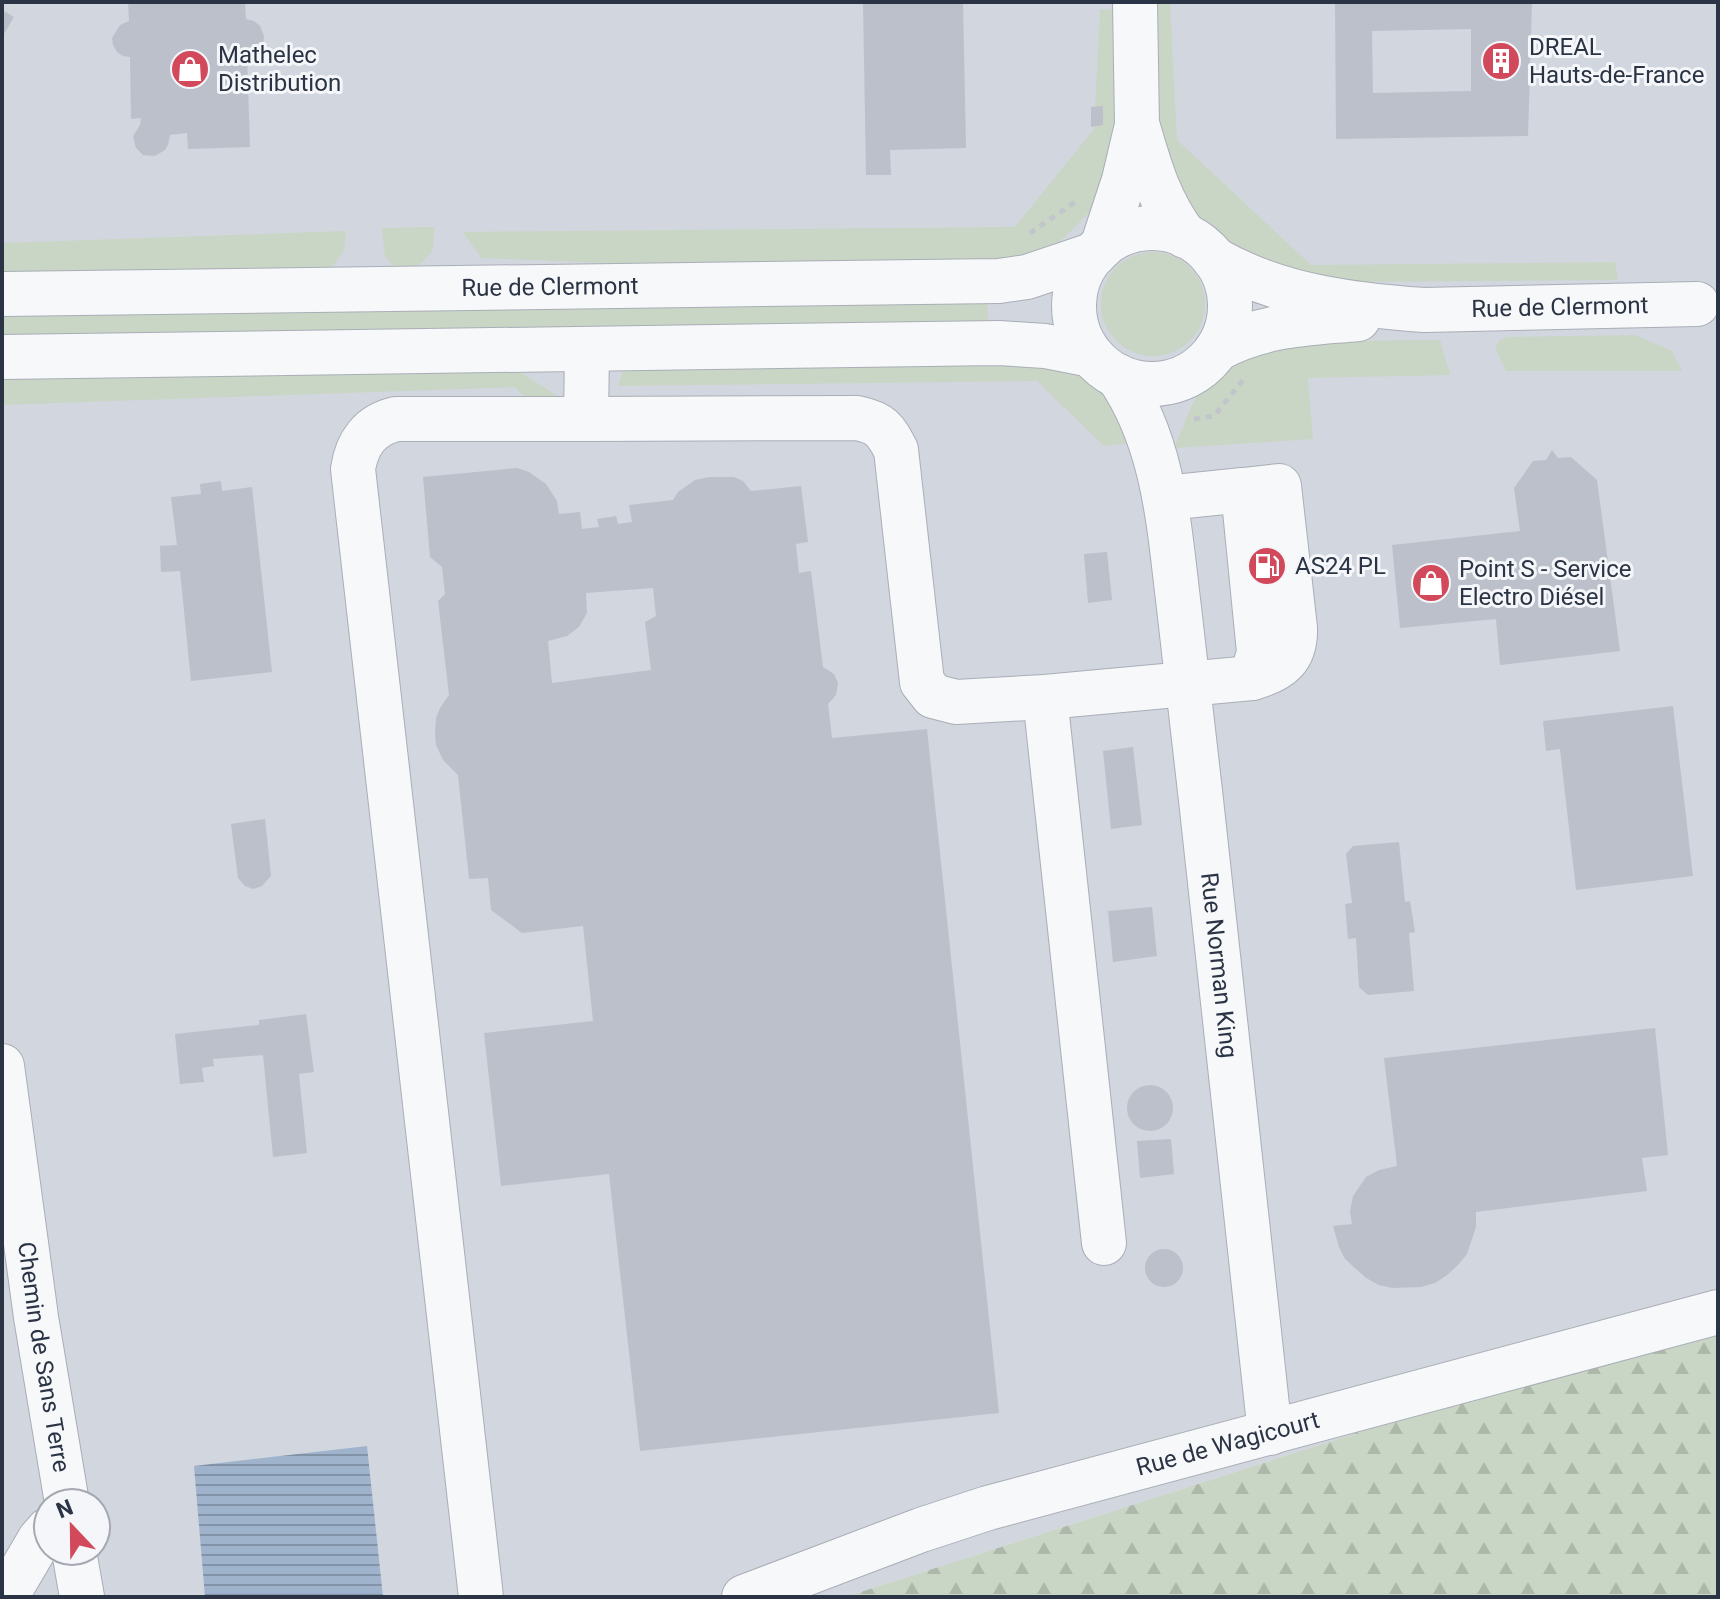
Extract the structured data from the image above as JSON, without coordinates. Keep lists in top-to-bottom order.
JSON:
{
  "streets": {
    "street": [
      "Rue de Clermont",
      "Rue Norman King",
      "Chemin de Sans Terre",
      "Rue de Wagicourt"
    ]
  },
  "crossings": [
    ["Rue de Clermont", "Rue Norman King"],
    ["Rue Norman King", "Rue de Wagicourt"]
  ],
  "places": {
    "building": ["DREAL Hauts-de-France"],
    "shop": ["Mathelec Distribution", "Point S - Service Electro Diésel"],
    "fuel station": ["AS24 PL"]
  },
  "north": "top"
}
